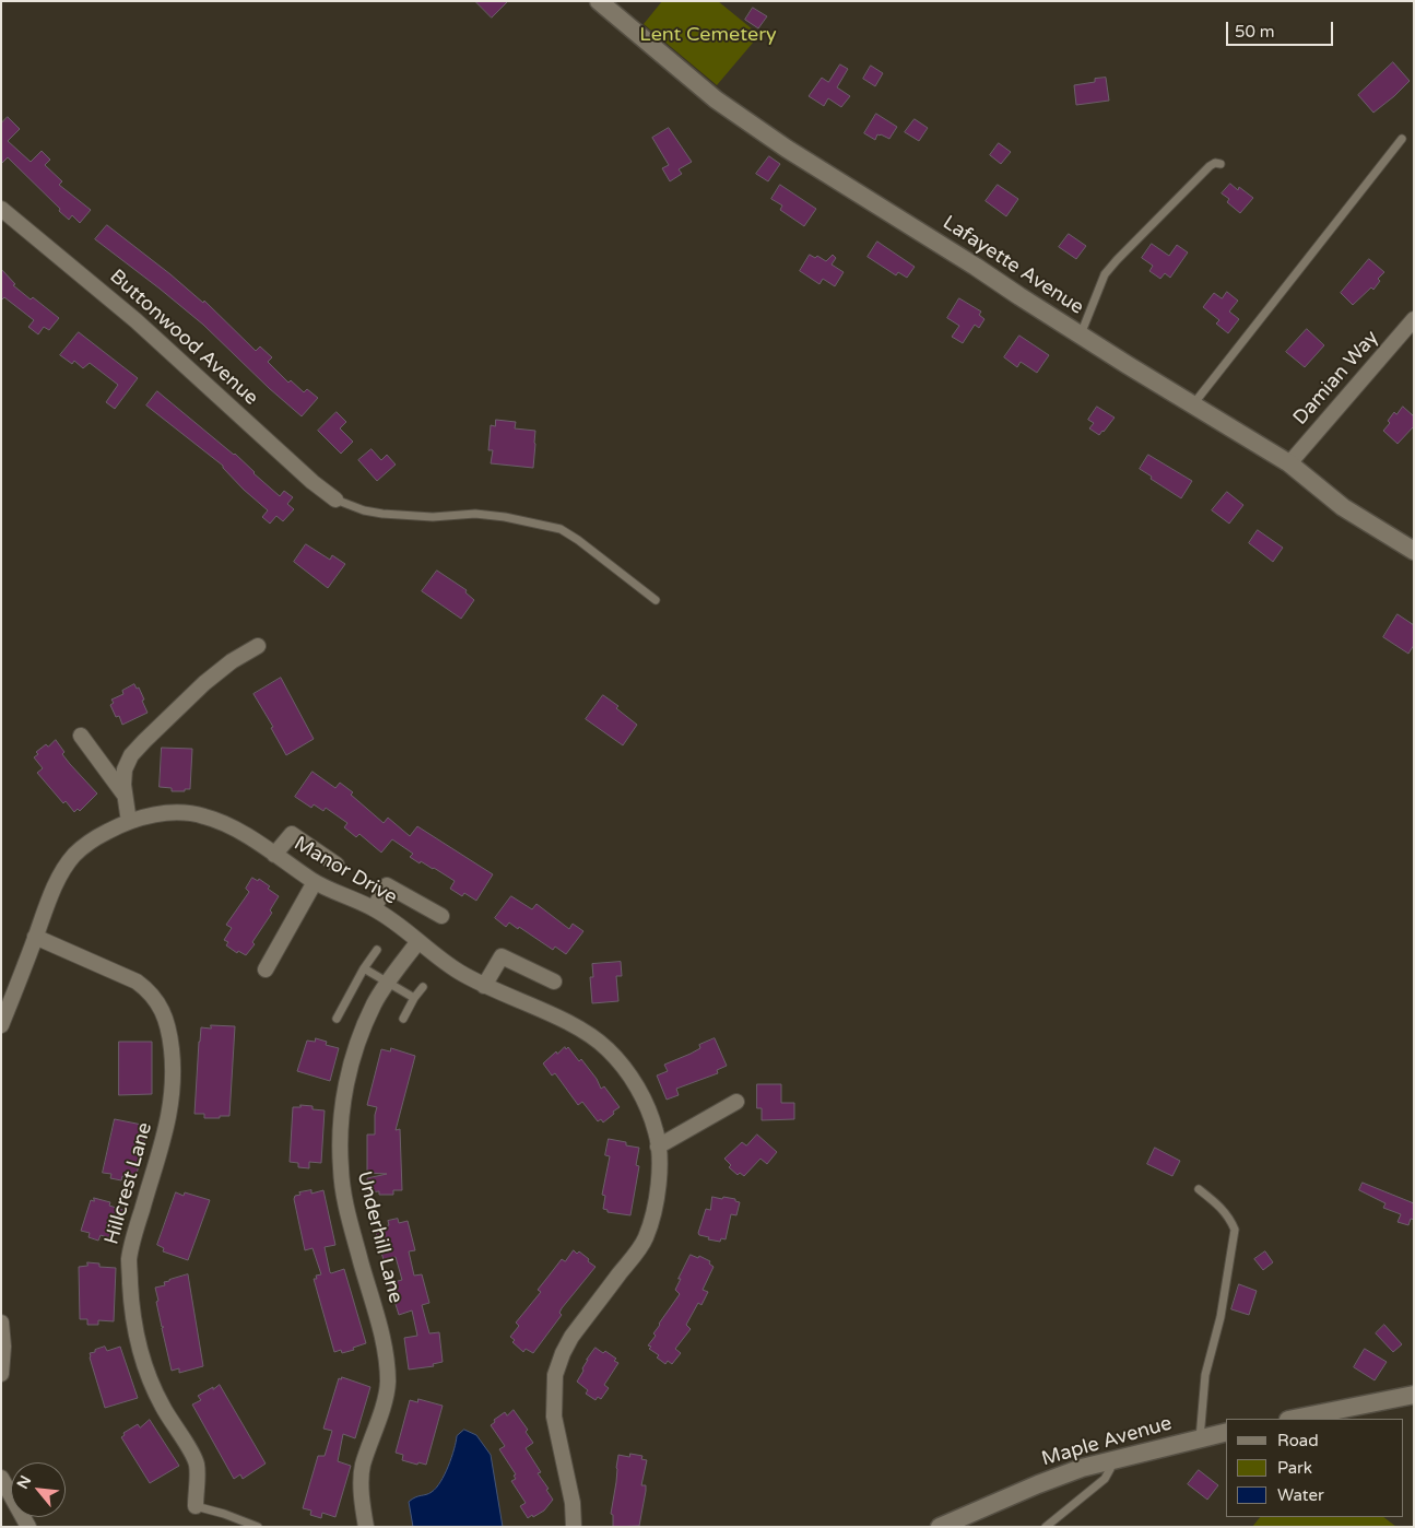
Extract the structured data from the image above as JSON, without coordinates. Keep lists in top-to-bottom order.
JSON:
{
  "streets": {
    "street": [
      "Lafayette Avenue",
      "Buttonwood Avenue",
      "Damian Way",
      "Manor Drive",
      "Hillcrest Lane",
      "Underhill Lane",
      "Maple Avenue"
    ]
  },
  "crossings": [
    ["Lafayette Avenue", "Damian Way"],
    ["Manor Drive", "Hillcrest Lane"],
    ["Manor Drive", "Underhill Lane"]
  ],
  "parks": ["Lent Cemetery"],
  "legend": ["Road", "Park", "Water"],
  "scale_bar": "50 m",
  "north": "top left"
}
